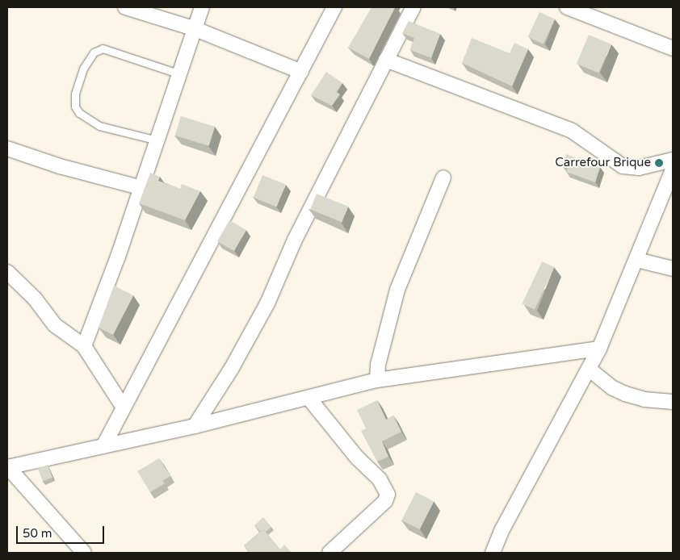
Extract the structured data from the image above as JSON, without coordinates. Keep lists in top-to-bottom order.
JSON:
{
  "places": ["Carrefour Brique"],
  "scale_bar": "50 m"
}
